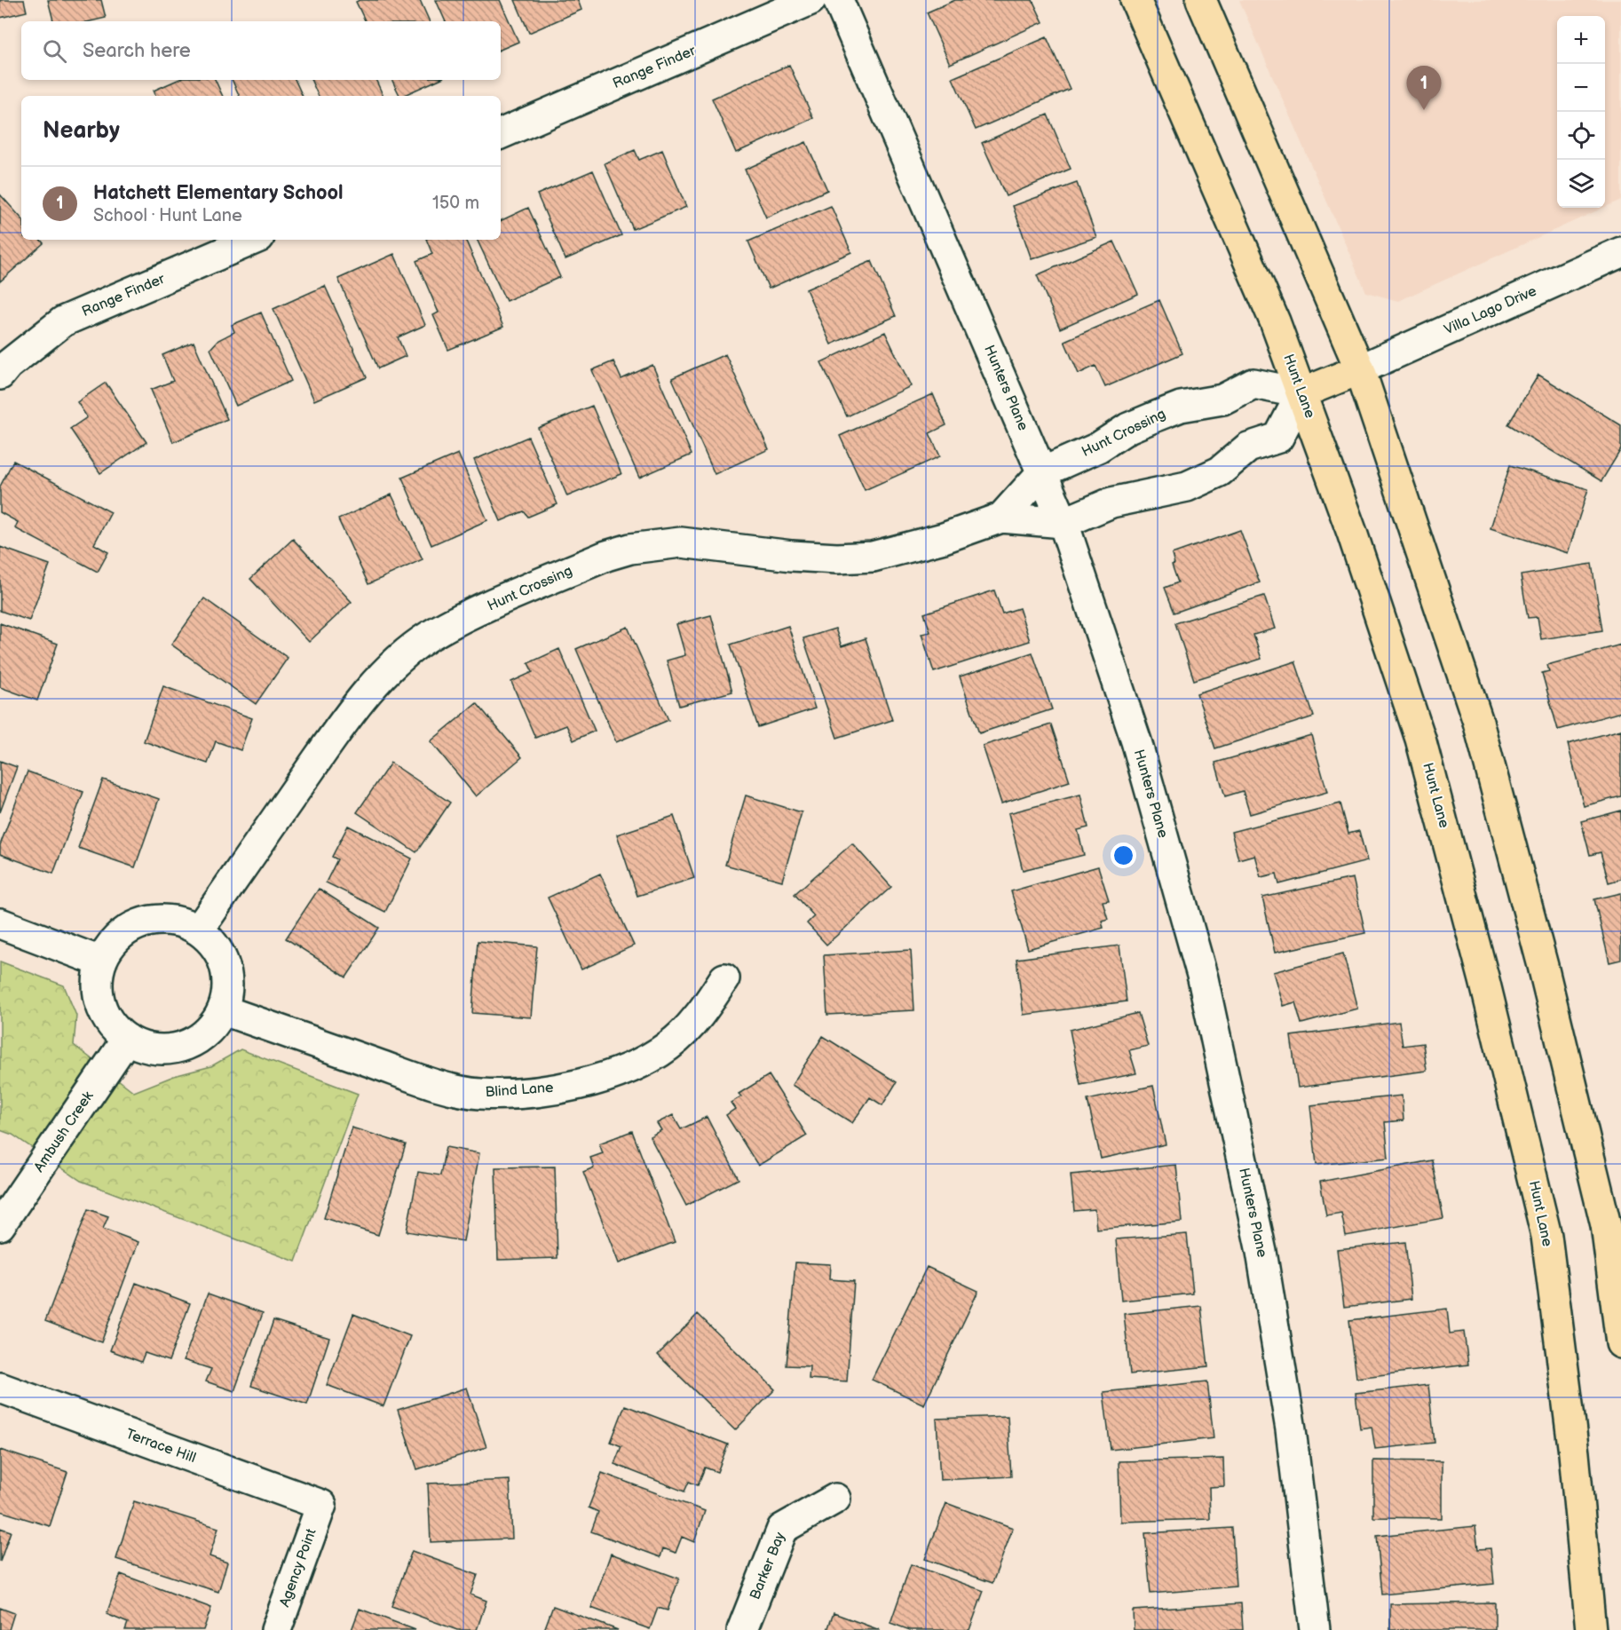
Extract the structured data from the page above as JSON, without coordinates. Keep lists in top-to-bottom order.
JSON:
{
  "streets": {
    "main road": ["Hunt Lane"],
    "street": [
      "Range Finder",
      "Villa Lago Drive",
      "Hunters Plane",
      "Hunt Crossing",
      "Blind Lane",
      "Ambush Creek",
      "Terrace Hill",
      "Barker Bay",
      "Agency Point"
    ]
  },
  "crossings": [
    ["Hunt Lane", "Hunt Crossing"],
    ["Hunters Plane", "Hunt Crossing"],
    ["Hunt Crossing", "Blind Lane"],
    ["Hunt Crossing", "Ambush Creek"],
    ["Blind Lane", "Ambush Creek"],
    ["Terrace Hill", "Agency Point"]
  ],
  "page": {
    "map_buttons": ["+", "−"],
    "search": "Search here",
    "pins": "1",
    "heading": "Nearby",
    "list": [
      {
        "mark": "1",
        "name": "Hatchett Elementary School",
        "note": "School · Hunt Lane",
        "value": "150 m"
      }
    ]
  }
}
